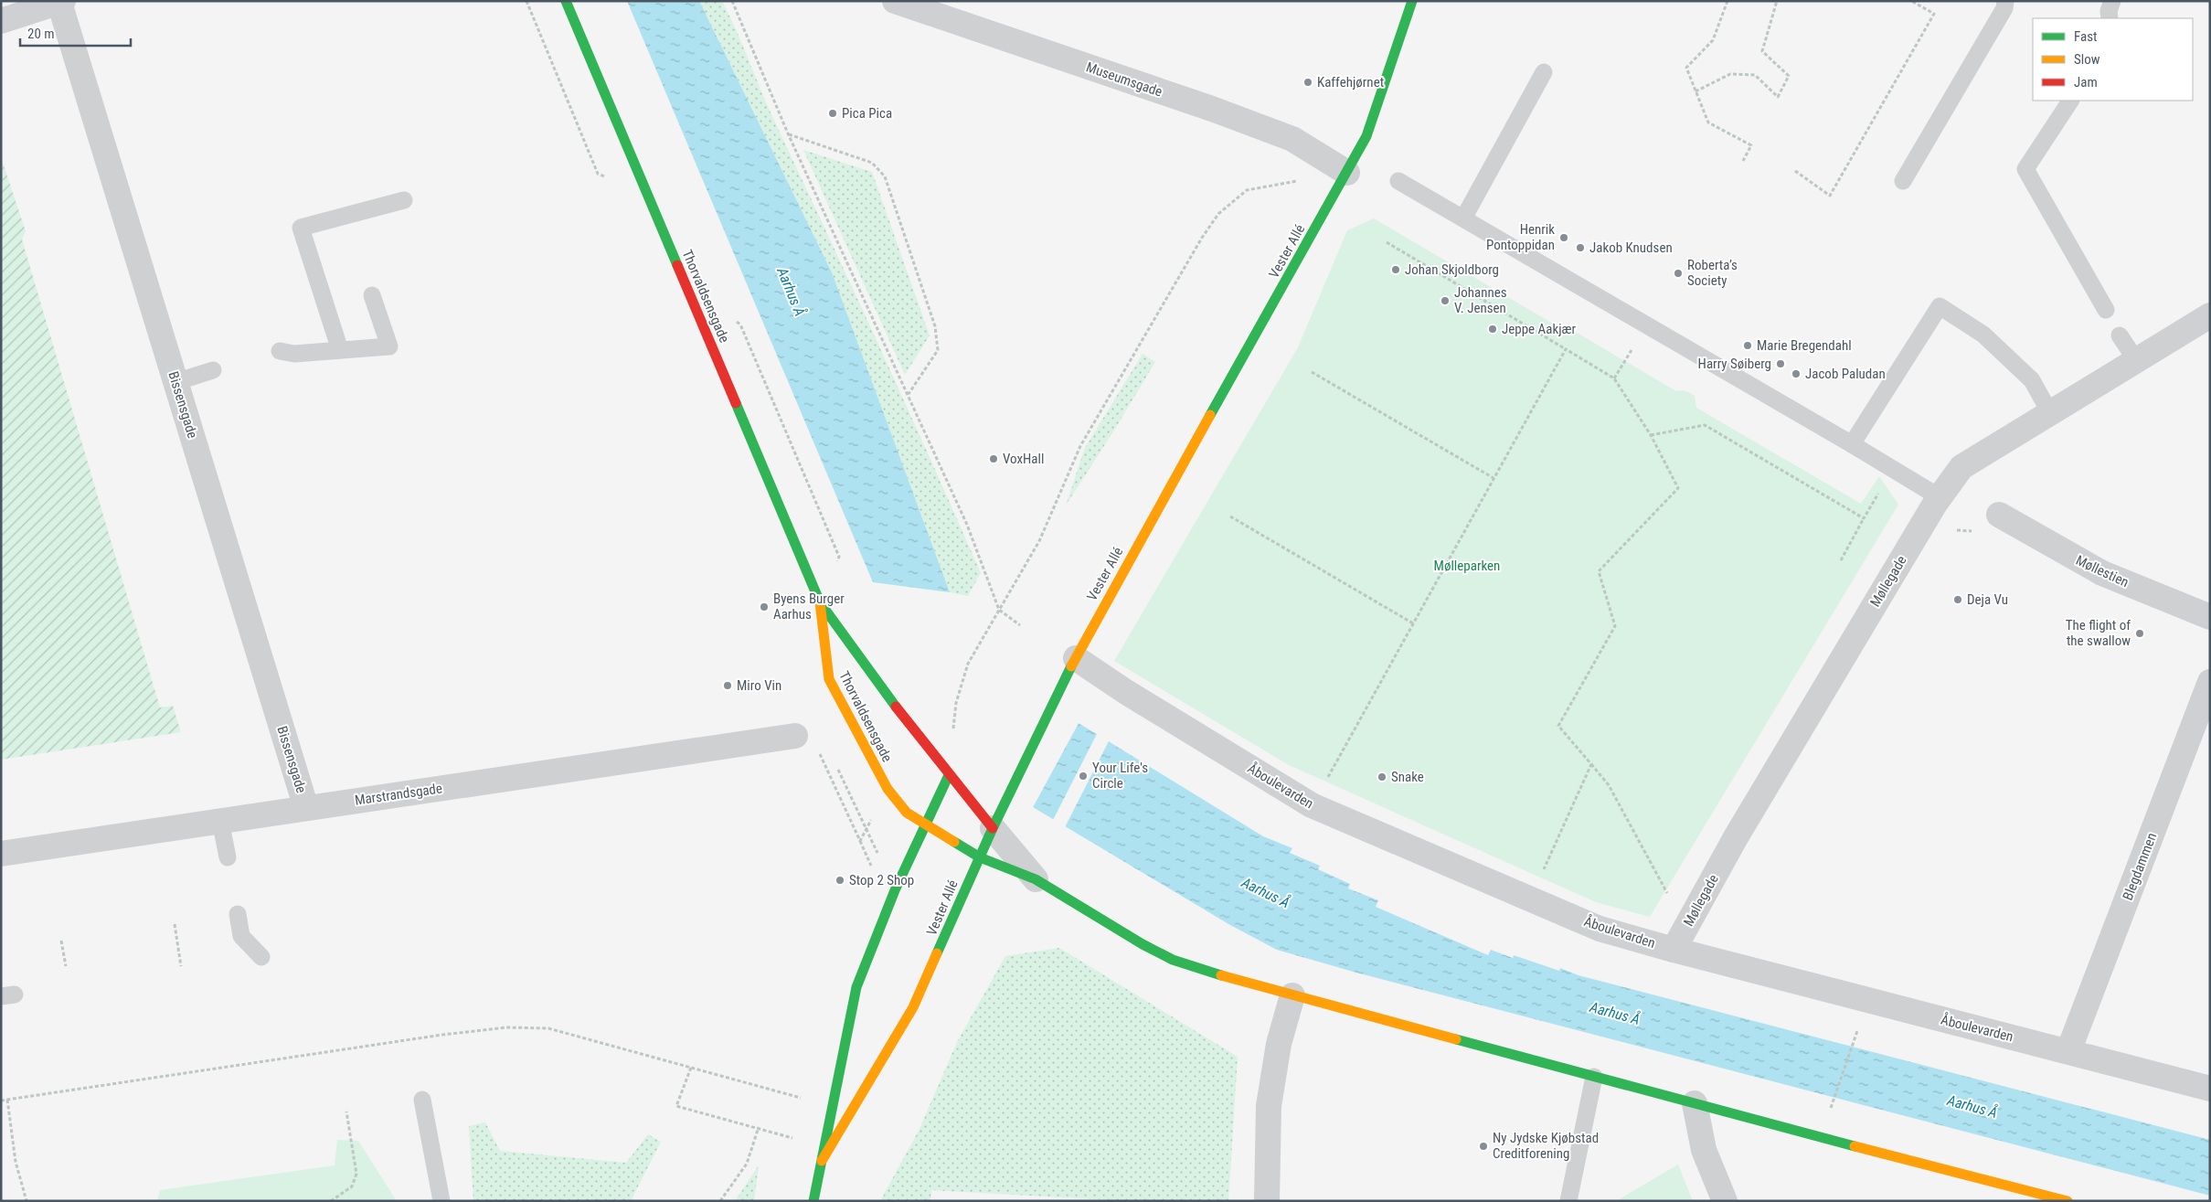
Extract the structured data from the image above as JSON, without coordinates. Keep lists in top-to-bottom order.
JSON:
{
  "streets": {
    "street": [
      "Museumsgade",
      "Vester Allé",
      "Thorvaldsensgade",
      "Bissensgade",
      "Møllestien",
      "Møllegade",
      "Åboulevarden",
      "Marstrandsgade",
      "Blegdammen"
    ]
  },
  "crossings": [
    ["Museumsgade", "Vester Allé"],
    ["Vester Allé", "Thorvaldsensgade"],
    ["Vester Allé", "Åboulevarden"],
    ["Bissensgade", "Marstrandsgade"],
    ["Møllegade", "Åboulevarden"],
    ["Åboulevarden", "Blegdammen"]
  ],
  "water": ["Aarhus Å"],
  "parks": ["Mølleparken"],
  "places": [
    "Kaffehjørnet",
    "Pica Pica",
    "Henrik Pontoppidan",
    "Jakob Knudsen",
    "Johan Skjoldborg",
    "Roberta’s Society",
    "Johannes V. Jensen",
    "Jeppe Aakjær",
    "Marie Bregendahl",
    "Harry Søiberg",
    "Jacob Paludan",
    "VoxHall",
    "Deja Vu",
    "Byens Burger Aarhus",
    "The flight of the swallow",
    "Miro Vin",
    "Your Life's Circle",
    "Snake",
    "Stop 2 Shop",
    "Ny Jydske Kjøbstad Creditforening"
  ],
  "legend": ["Fast", "Slow", "Jam"],
  "scale_bar": "20 m"
}
